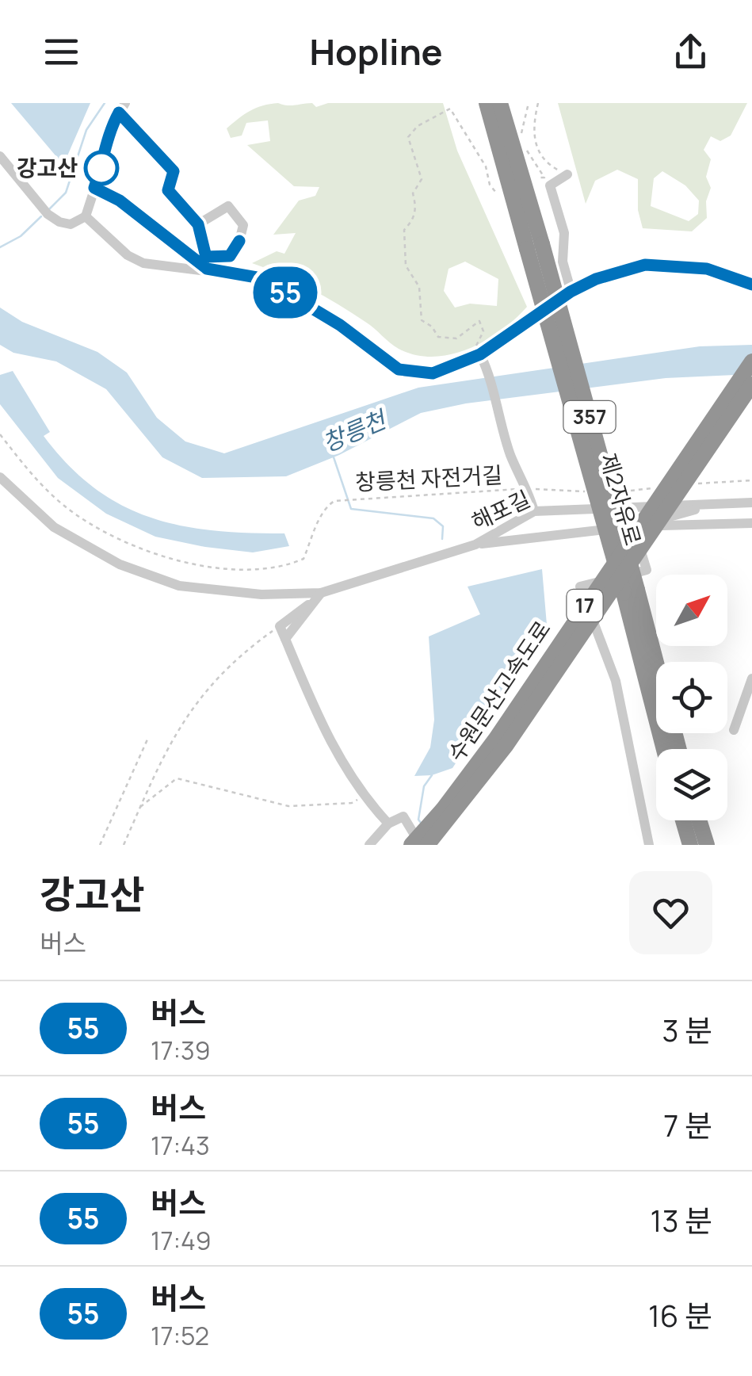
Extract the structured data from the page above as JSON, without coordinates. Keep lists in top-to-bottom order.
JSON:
{
  "streets": {
    "highway": [
      "357",
      "제2자유로",
      "17",
      "수원문산고속도로"
    ],
    "street": ["해포길"],
    "path": ["창릉천 자전거길"]
  },
  "water": ["창릉천"],
  "places": ["강고산"],
  "lines": ["bus line 55"],
  "north": "top right",
  "page": {
    "header": "Hopline",
    "on_map": "55",
    "heading": ["강고산", "버스"],
    "list": [
      {
        "mark": "55",
        "name": "버스",
        "note": "17:39",
        "value": "3 분"
      },
      {
        "mark": "55",
        "name": "버스",
        "note": "17:43",
        "value": "7 분"
      },
      {
        "mark": "55",
        "name": "버스",
        "note": "17:49",
        "value": "13 분"
      },
      {
        "mark": "55",
        "name": "버스",
        "note": "17:52",
        "value": "16 분"
      }
    ]
  }
}
